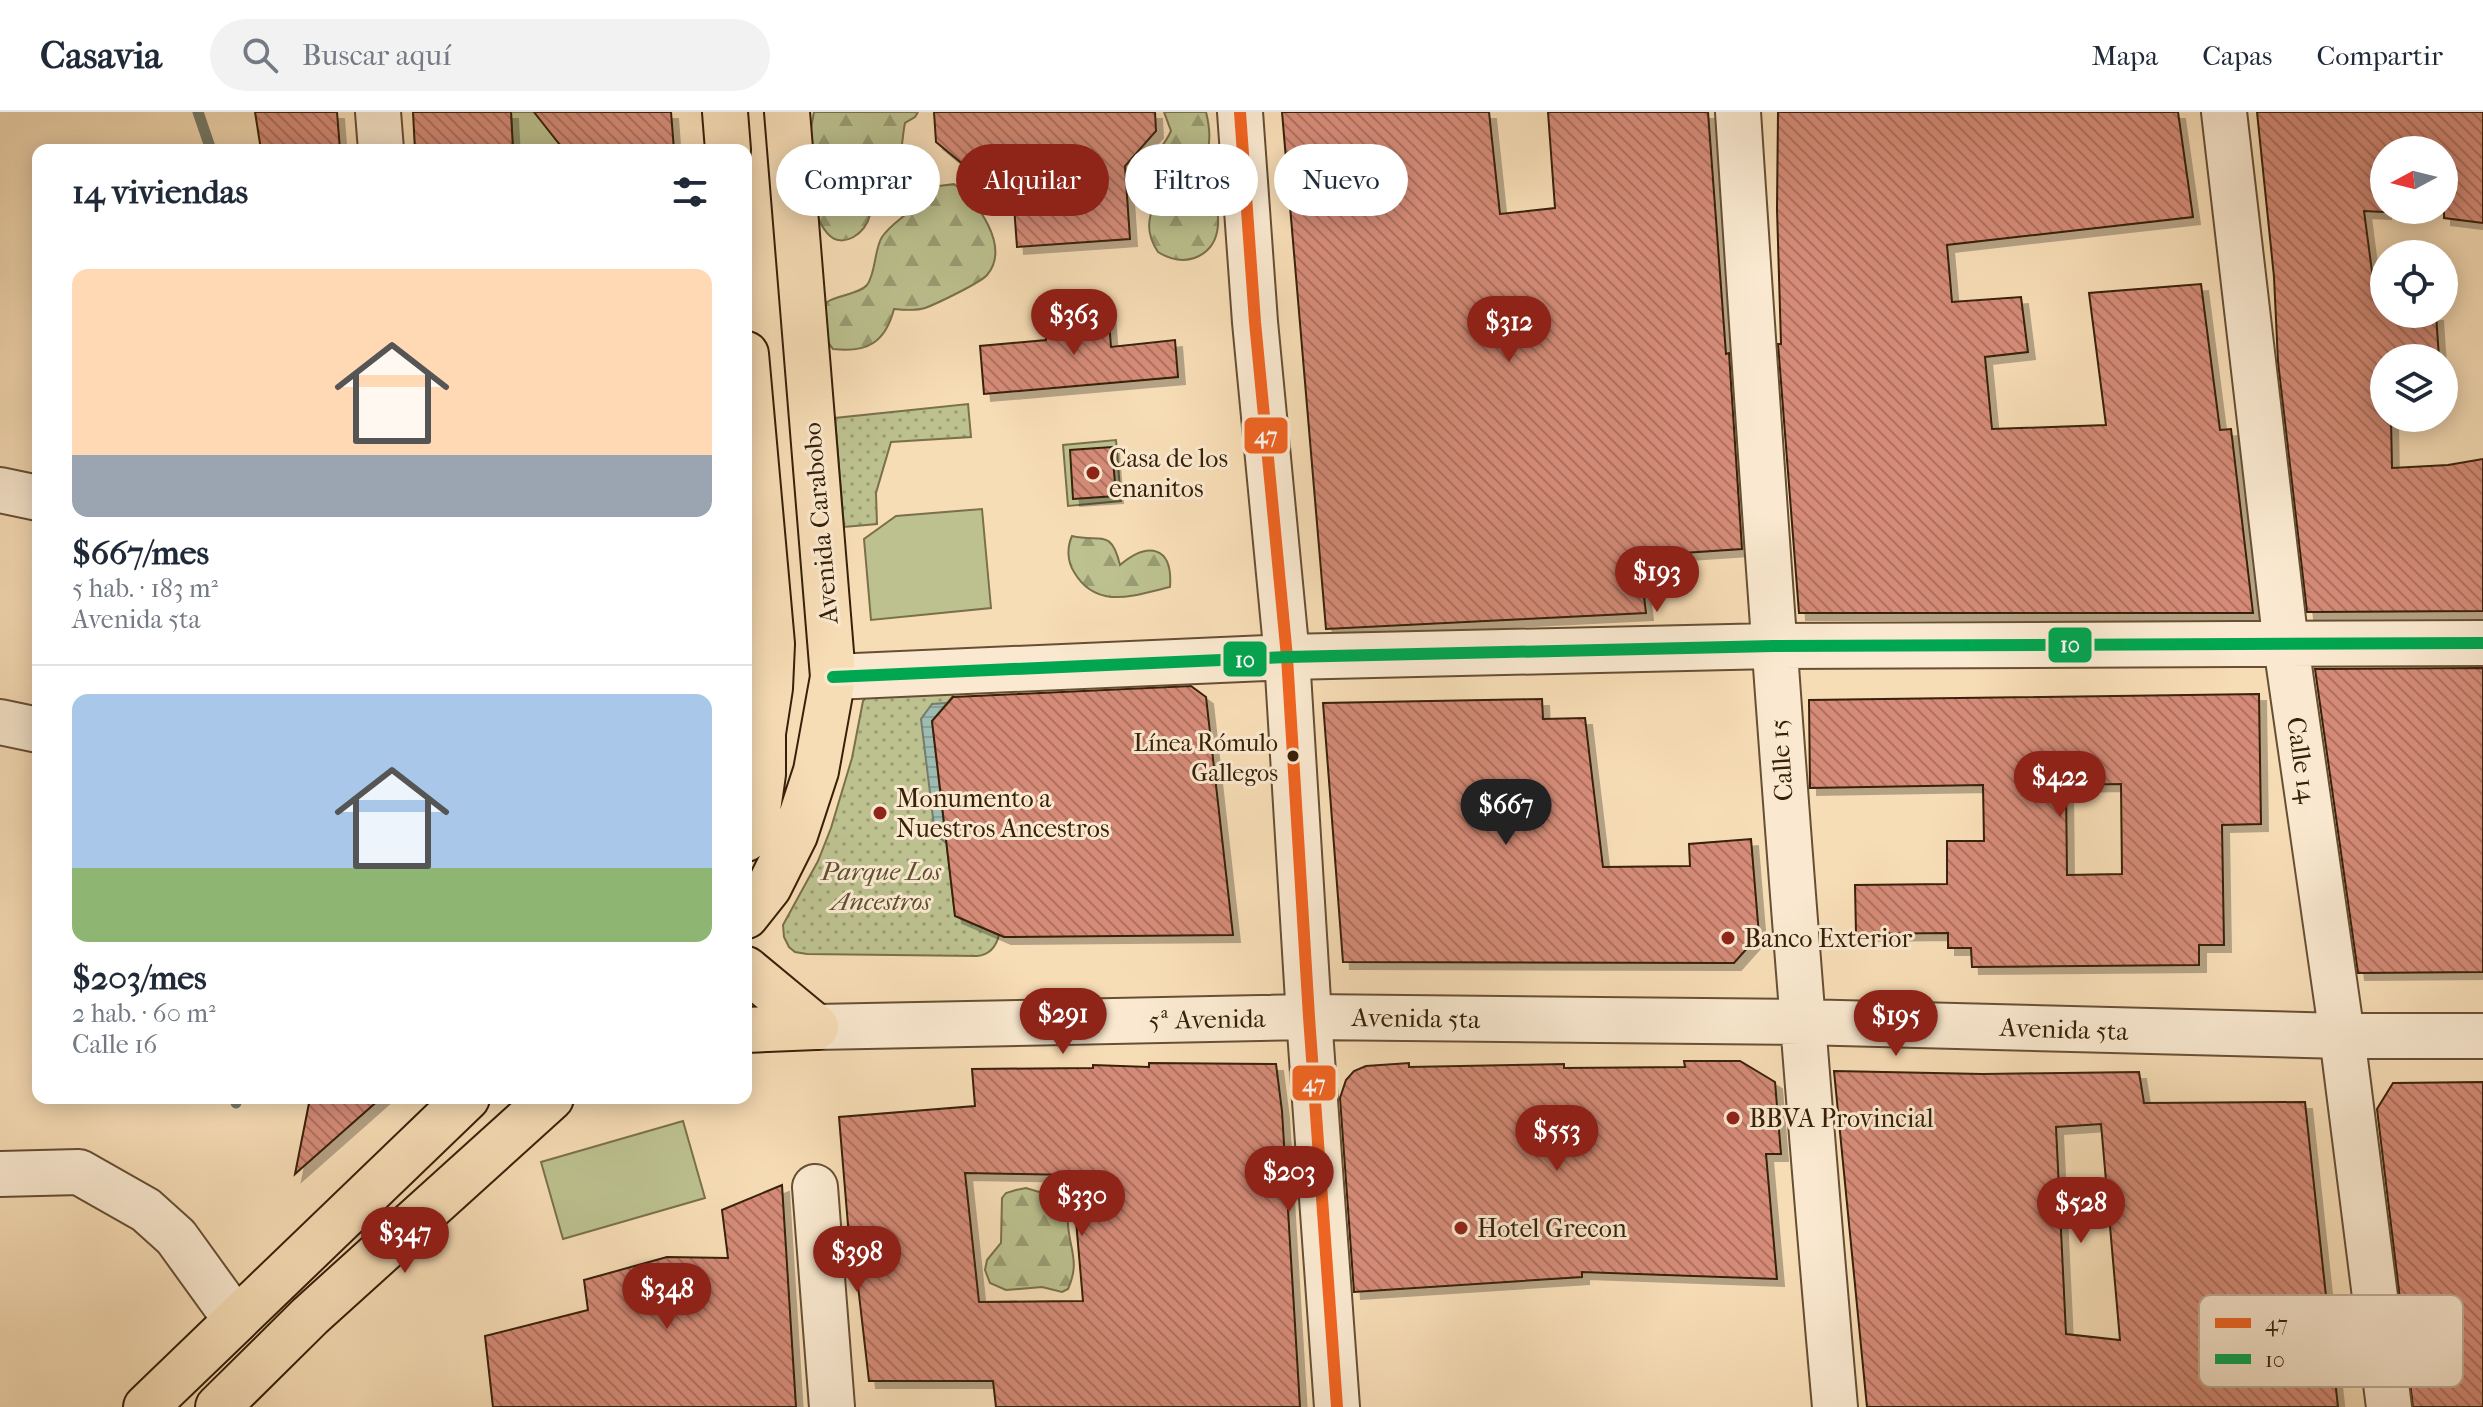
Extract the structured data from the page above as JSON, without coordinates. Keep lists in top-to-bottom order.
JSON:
{
  "streets": {
    "main road": ["Avenida Carabobo"],
    "street": [
      "Calle 15",
      "Calle 14",
      "Avenida 5ta",
      "5ª Avenida"
    ]
  },
  "crossings": [
    ["Calle 15", "Avenida 5ta"],
    ["Calle 14", "Avenida 5ta"],
    ["Avenida 5ta", "5ª Avenida"]
  ],
  "parks": ["Parque Los Ancestros"],
  "places": [
    "Casa de los enanitos",
    "Línea Rómulo Gallegos",
    "Monumento a Nuestros Ancestros",
    "Banco Exterior",
    "BBVA Provincial",
    "Hotel Grecon"
  ],
  "lines": ["transit line 47", "transit line 10"],
  "legend": ["47", "10"],
  "north": "left",
  "page": {
    "header": "Casavia",
    "search": "Buscar aquí",
    "nav": ["Mapa", "Capas", "Compartir"],
    "chip": [
      "Comprar",
      "Alquilar",
      "Filtros",
      "Nuevo"
    ],
    "heading": "14 viviendas",
    "list": [
      {
        "name": "$667/mes",
        "note": "5 hab. · 183 m² · Avenida 5ta"
      },
      {
        "name": "$203/mes",
        "note": "2 hab. · 60 m² · Calle 16"
      }
    ],
    "price": [
      "$363",
      "$312",
      "$193",
      "$422",
      "$667",
      "$291",
      "$195",
      "$553",
      "$203",
      "$330",
      "$528",
      "$347",
      "$398",
      "$348"
    ]
  }
}
